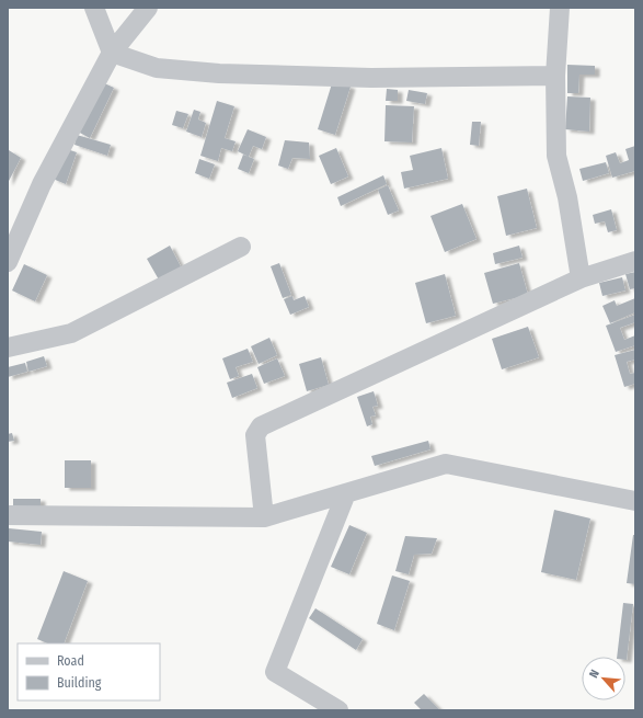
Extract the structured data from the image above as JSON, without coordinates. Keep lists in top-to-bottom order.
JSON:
{
  "legend": ["Road", "Building"],
  "north": "top left"
}
